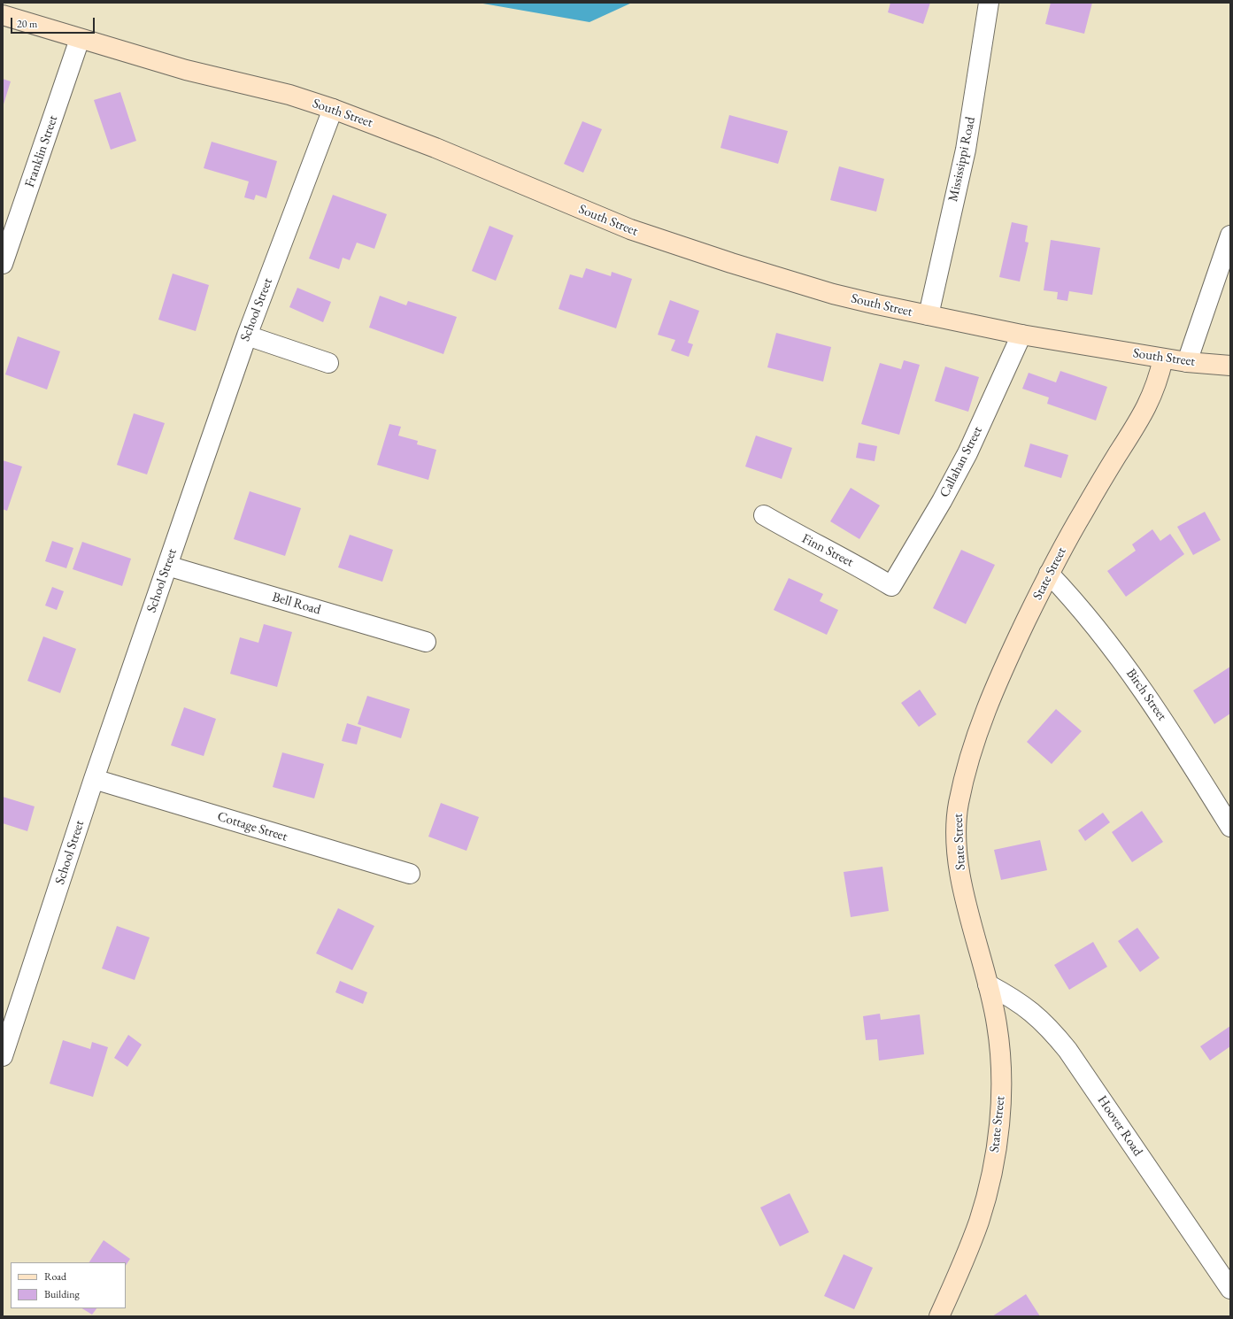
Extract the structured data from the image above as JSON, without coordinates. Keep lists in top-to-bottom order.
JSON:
{
  "streets": {
    "street": [
      "South Street",
      "Franklin Street",
      "Mississippi Road",
      "School Street",
      "Callahan Street",
      "Finn Street",
      "State Street",
      "Bell Road",
      "Birch Street",
      "Cottage Street",
      "Hoover Road"
    ]
  },
  "crossings": [
    ["South Street", "Franklin Street"],
    ["South Street", "Mississippi Road"],
    ["South Street", "School Street"],
    ["South Street", "Callahan Street"],
    ["South Street", "State Street"],
    ["School Street", "Bell Road"],
    ["School Street", "Cottage Street"],
    ["Callahan Street", "Finn Street"],
    ["State Street", "Birch Street"],
    ["State Street", "Hoover Road"]
  ],
  "legend": ["Road", "Building"],
  "scale_bar": "20 m"
}
